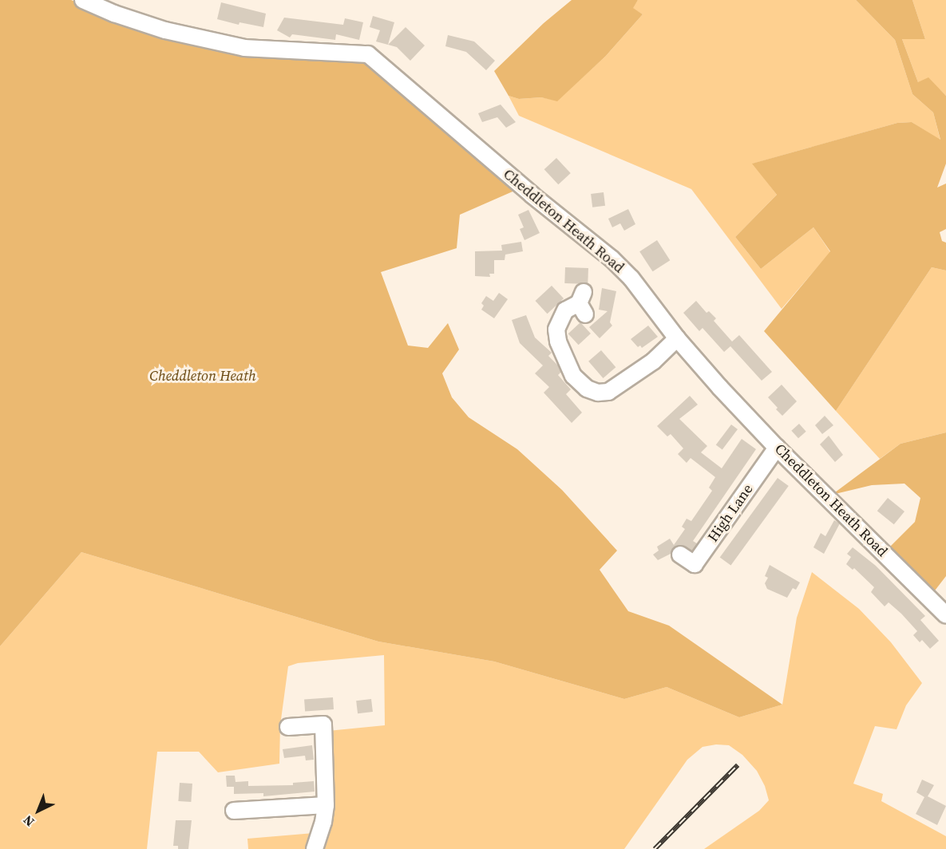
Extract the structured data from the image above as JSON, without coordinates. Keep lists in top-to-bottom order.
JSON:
{
  "streets": {
    "street": ["Cheddleton Heath Road", "High Lane"]
  },
  "crossings": [
    ["Cheddleton Heath Road", "High Lane"]
  ],
  "parks": ["Cheddleton Heath"],
  "north": "bottom left"
}
